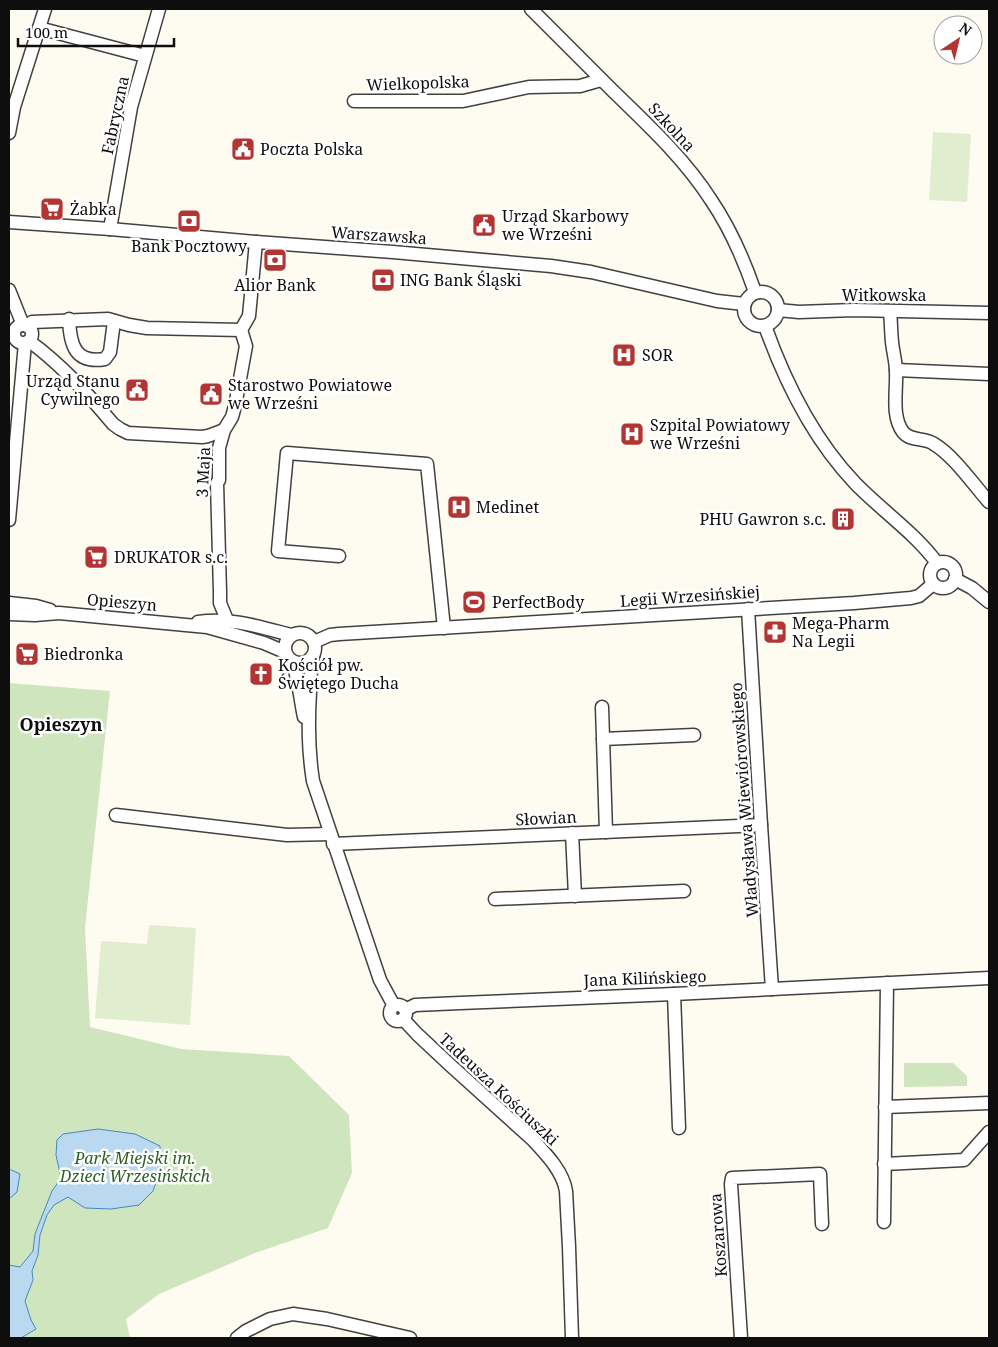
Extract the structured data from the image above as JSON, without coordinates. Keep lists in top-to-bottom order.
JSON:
{
  "streets": {
    "street": [
      "Wielkopolska",
      "Fabryczna",
      "Szkolna",
      "Warszawska",
      "Witkowska",
      "3 Maja",
      "Legii Wrzesińskiej",
      "Opieszyn",
      "Władysława Wiewiórowskiego",
      "Słowian",
      "Jana Kilińskiego",
      "Tadeusza Kościuszki",
      "Koszarowa"
    ]
  },
  "crossings": [
    ["Wielkopolska", "Szkolna"],
    ["Fabryczna", "Warszawska"],
    ["Szkolna", "Warszawska"],
    ["Szkolna", "Witkowska"],
    ["Warszawska", "Witkowska"],
    ["Warszawska", "3 Maja"],
    ["3 Maja", "Opieszyn"],
    ["Legii Wrzesińskiej", "Opieszyn"],
    ["Legii Wrzesińskiej", "Władysława Wiewiórowskiego"],
    ["Legii Wrzesińskiej", "Tadeusza Kościuszki"],
    ["Opieszyn", "Tadeusza Kościuszki"],
    ["Władysława Wiewiórowskiego", "Słowian"],
    ["Władysława Wiewiórowskiego", "Jana Kilińskiego"],
    ["Słowian", "Tadeusza Kościuszki"],
    ["Jana Kilińskiego", "Tadeusza Kościuszki"]
  ],
  "districts": ["Opieszyn"],
  "parks": ["Park Miejski im. Dzieci Wrzesińskich"],
  "places": {
    "public building": [
      "Poczta Polska",
      "Urząd Skarbowy we Wrześni",
      "Urząd Stanu Cywilnego",
      "Starostwo Powiatowe we Wrześni"
    ],
    "supermarket": ["Żabka", "DRUKATOR s.c.", "Biedronka"],
    "bank": ["Bank Pocztowy", "Alior Bank", "ING Bank Śląski"],
    "hospital": ["SOR", "Szpital Powiatowy we Wrześni", "Medinet"],
    "building": ["PHU Gawron s.c."],
    "sports": ["PerfectBody"],
    "pharmacy": ["Mega-Pharm Na Legii"],
    "church": ["Kościół pw. Świętego Ducha"]
  },
  "scale_bar": "100 m",
  "north": "top right"
}
